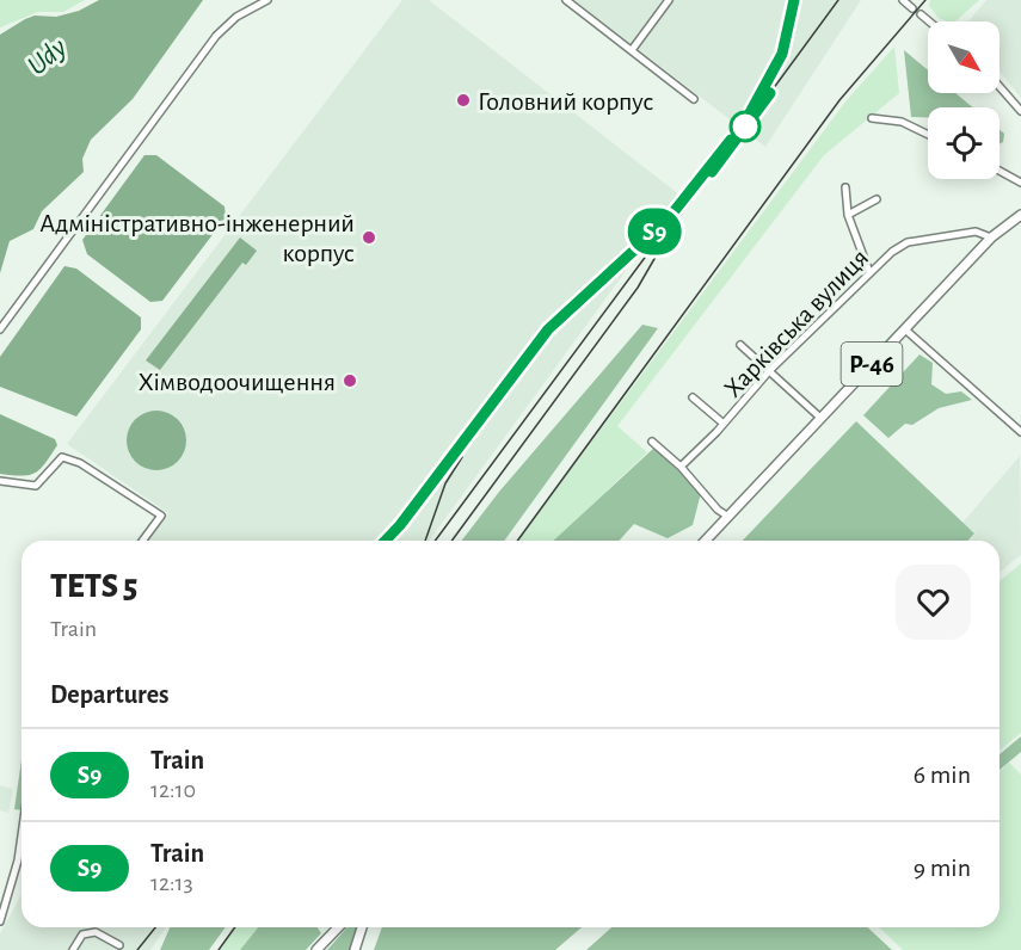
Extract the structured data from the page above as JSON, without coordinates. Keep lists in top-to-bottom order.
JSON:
{
  "streets": {
    "main road": ["Р-46"],
    "street": ["Харківська вулиця"]
  },
  "crossings": [
    ["Харківська вулиця", "Р-46"]
  ],
  "water": ["Udy"],
  "places": ["Головний корпус", "Адміністративно-інженерний корпус", "Хімводоочищення"],
  "north": "bottom right",
  "page": {
    "on_map": "S9",
    "heading": [
      ["TETS 5", "Train"],
      "Departures"
    ],
    "list": [
      {
        "mark": "S9",
        "name": "Train",
        "note": "12:10",
        "value": "6 min"
      },
      {
        "mark": "S9",
        "name": "Train",
        "note": "12:13",
        "value": "9 min"
      }
    ]
  }
}
